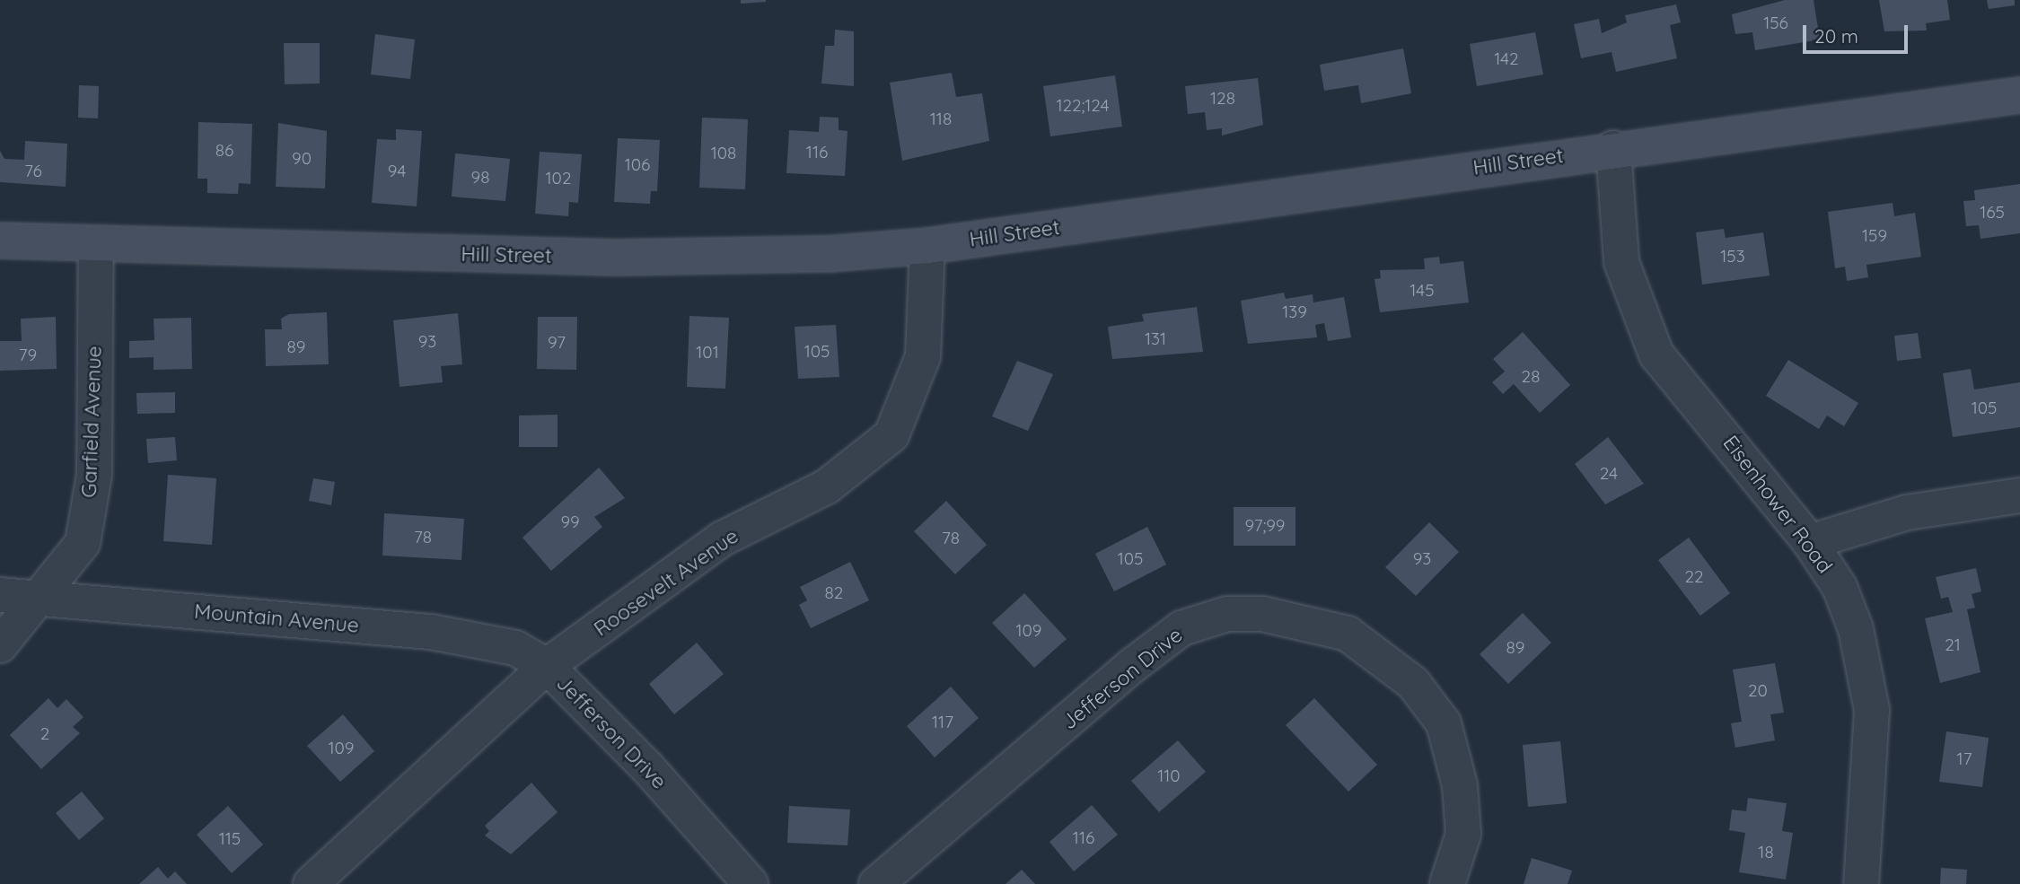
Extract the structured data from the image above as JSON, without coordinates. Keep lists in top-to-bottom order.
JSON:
{
  "streets": {
    "street": [
      "Hill Street",
      "Garfield Avenue",
      "Eisenhower Road",
      "Roosevelt Avenue",
      "Mountain Avenue",
      "Jefferson Drive"
    ]
  },
  "crossings": [
    ["Hill Street", "Garfield Avenue"],
    ["Hill Street", "Eisenhower Road"],
    ["Hill Street", "Roosevelt Avenue"],
    ["Garfield Avenue", "Mountain Avenue"],
    ["Roosevelt Avenue", "Mountain Avenue"],
    ["Roosevelt Avenue", "Jefferson Drive"],
    ["Mountain Avenue", "Jefferson Drive"]
  ],
  "house_numbers": [
    "156",
    "142",
    "128",
    "122;124",
    "118",
    "86",
    "116",
    "108",
    "90",
    "106",
    "76",
    "94",
    "98",
    "102",
    "165",
    "159",
    "153",
    "145",
    "139",
    "131",
    "93",
    "97",
    "89",
    "105",
    "101",
    "79",
    "28",
    "105",
    "24",
    "99",
    "97;99",
    "78",
    "78",
    "105",
    "93",
    "22",
    "82",
    "109",
    "21",
    "89",
    "20",
    "117",
    "2",
    "109",
    "17",
    "110",
    "116",
    "115",
    "18"
  ],
  "scale_bar": "20 m"
}
